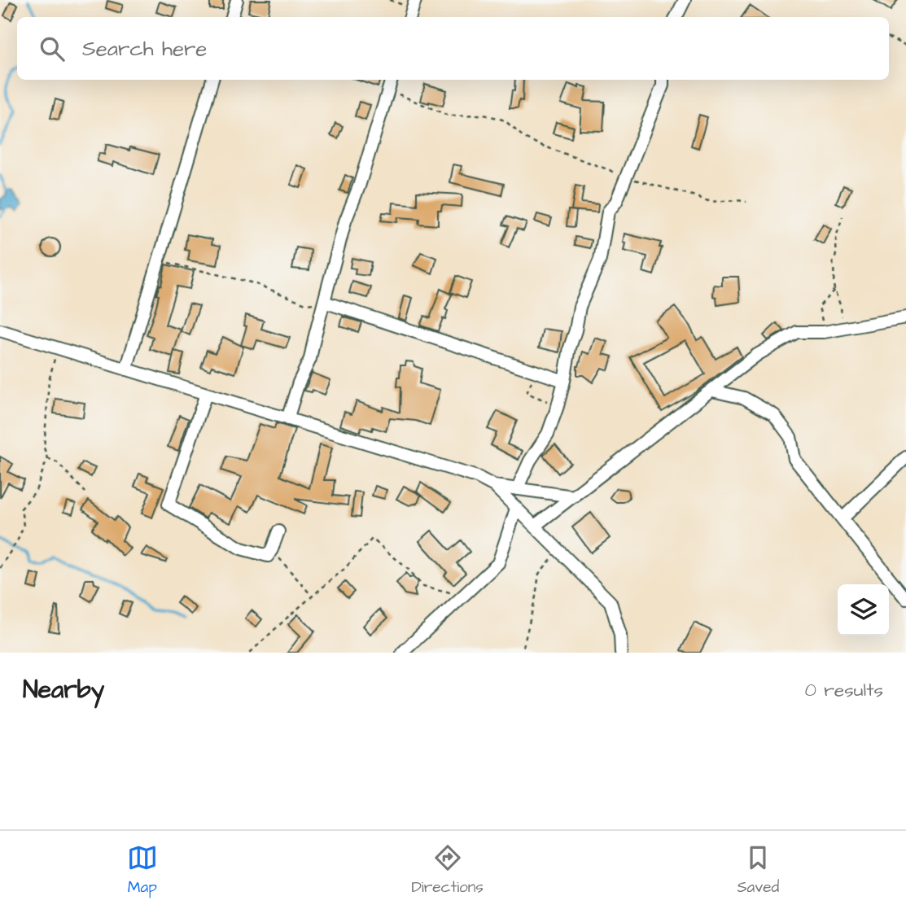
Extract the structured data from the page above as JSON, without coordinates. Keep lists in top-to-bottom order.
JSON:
{
  "page": {
    "search": "Search here",
    "heading": ["Nearby", "0 results"],
    "nav": ["Map", "Directions", "Saved"]
  }
}
